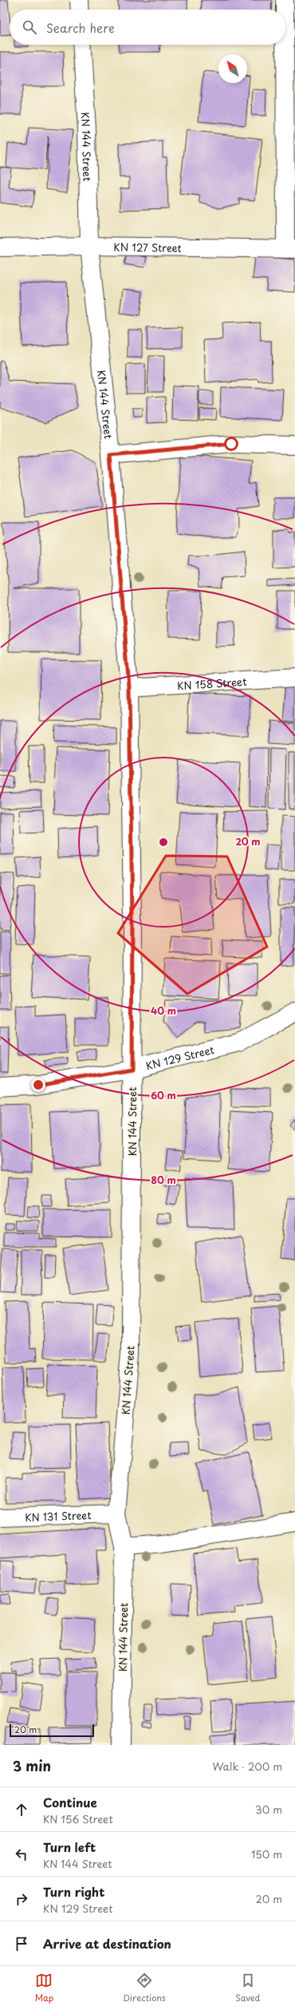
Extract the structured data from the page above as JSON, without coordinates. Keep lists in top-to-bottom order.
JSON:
{
  "streets": {
    "street": [
      "KN 144 Street",
      "KN 127 Street",
      "KN 158 Street",
      "KN 129 Street",
      "KN 131 Street"
    ]
  },
  "crossings": [
    ["KN 144 Street", "KN 127 Street"],
    ["KN 144 Street", "KN 158 Street"],
    ["KN 144 Street", "KN 129 Street"],
    ["KN 144 Street", "KN 131 Street"]
  ],
  "scale_bar": "20 m",
  "north": "top left",
  "page": {
    "search": "Search here",
    "scale": "20 m",
    "heading": ["3 min", "Walk · 200 m"],
    "list": [
      ["Continue", "KN 156 Street", "30 m"],
      ["Turn left", "KN 144 Street", "150 m"],
      ["Turn right", "KN 129 Street", "20 m"],
      "Arrive at destination"
    ],
    "nav": ["Map", "Directions", "Saved"]
  },
  "rings": [
    "20 m",
    "40 m",
    "60 m",
    "80 m"
  ]
}
